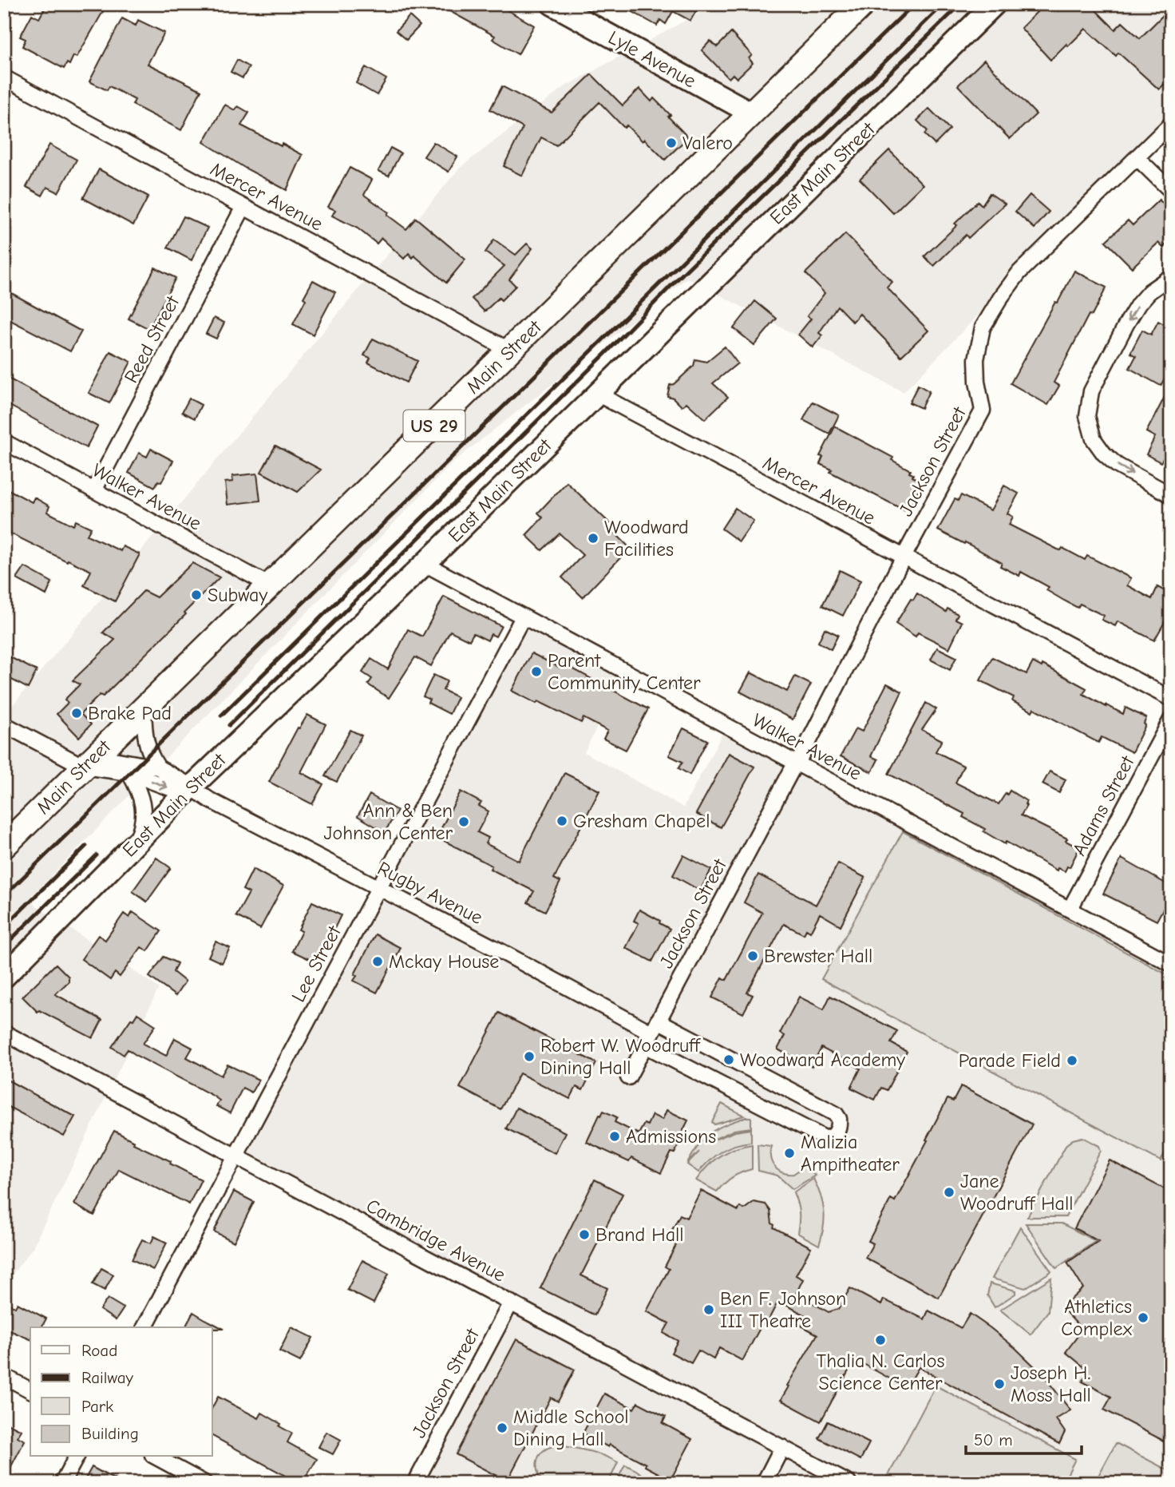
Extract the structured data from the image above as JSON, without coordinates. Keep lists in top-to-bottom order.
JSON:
{
  "streets": {
    "main road": ["Main Street", "US 29"],
    "street": [
      "Lyle Avenue",
      "East Main Street",
      "Mercer Avenue",
      "Reed Street",
      "Jackson Street",
      "Walker Avenue",
      "Adams Street",
      "Rugby Avenue",
      "Lee Street",
      "Cambridge Avenue"
    ]
  },
  "crossings": [
    ["Lyle Avenue", "Main Street"],
    ["East Main Street", "Mercer Avenue"],
    ["East Main Street", "Main Street"],
    ["East Main Street", "Walker Avenue"],
    ["East Main Street", "Rugby Avenue"],
    ["Mercer Avenue", "Reed Street"],
    ["Mercer Avenue", "Main Street"],
    ["Mercer Avenue", "Jackson Street"],
    ["Reed Street", "Walker Avenue"],
    ["Main Street", "Walker Avenue"],
    ["Main Street", "Rugby Avenue"],
    ["Jackson Street", "Walker Avenue"],
    ["Jackson Street", "Rugby Avenue"],
    ["Jackson Street", "Cambridge Avenue"],
    ["Walker Avenue", "Adams Street"],
    ["Walker Avenue", "Lee Street"],
    ["Rugby Avenue", "Lee Street"],
    ["Lee Street", "Cambridge Avenue"]
  ],
  "places": [
    "Valero",
    "Woodward Facilities",
    "Subway",
    "Parent Community Center",
    "Brake Pad",
    "Gresham Chapel",
    "Ann & Ben Johnson Center",
    "Brewster Hall",
    "Mckay House",
    "Robert W. Woodruff Dining Hall",
    "Woodward Academy",
    "Parade Field",
    "Admissions",
    "Malizia Ampitheater",
    "Jane Woodruff Hall",
    "Brand Hall",
    "Ben F. Johnson III Theatre",
    "Athletics Complex",
    "Thalia N. Carlos Science Center",
    "Joseph H. Moss Hall",
    "Middle School Dining Hall"
  ],
  "legend": [
    "Road",
    "Railway",
    "Park",
    "Building"
  ],
  "scale_bar": "50 m"
}
